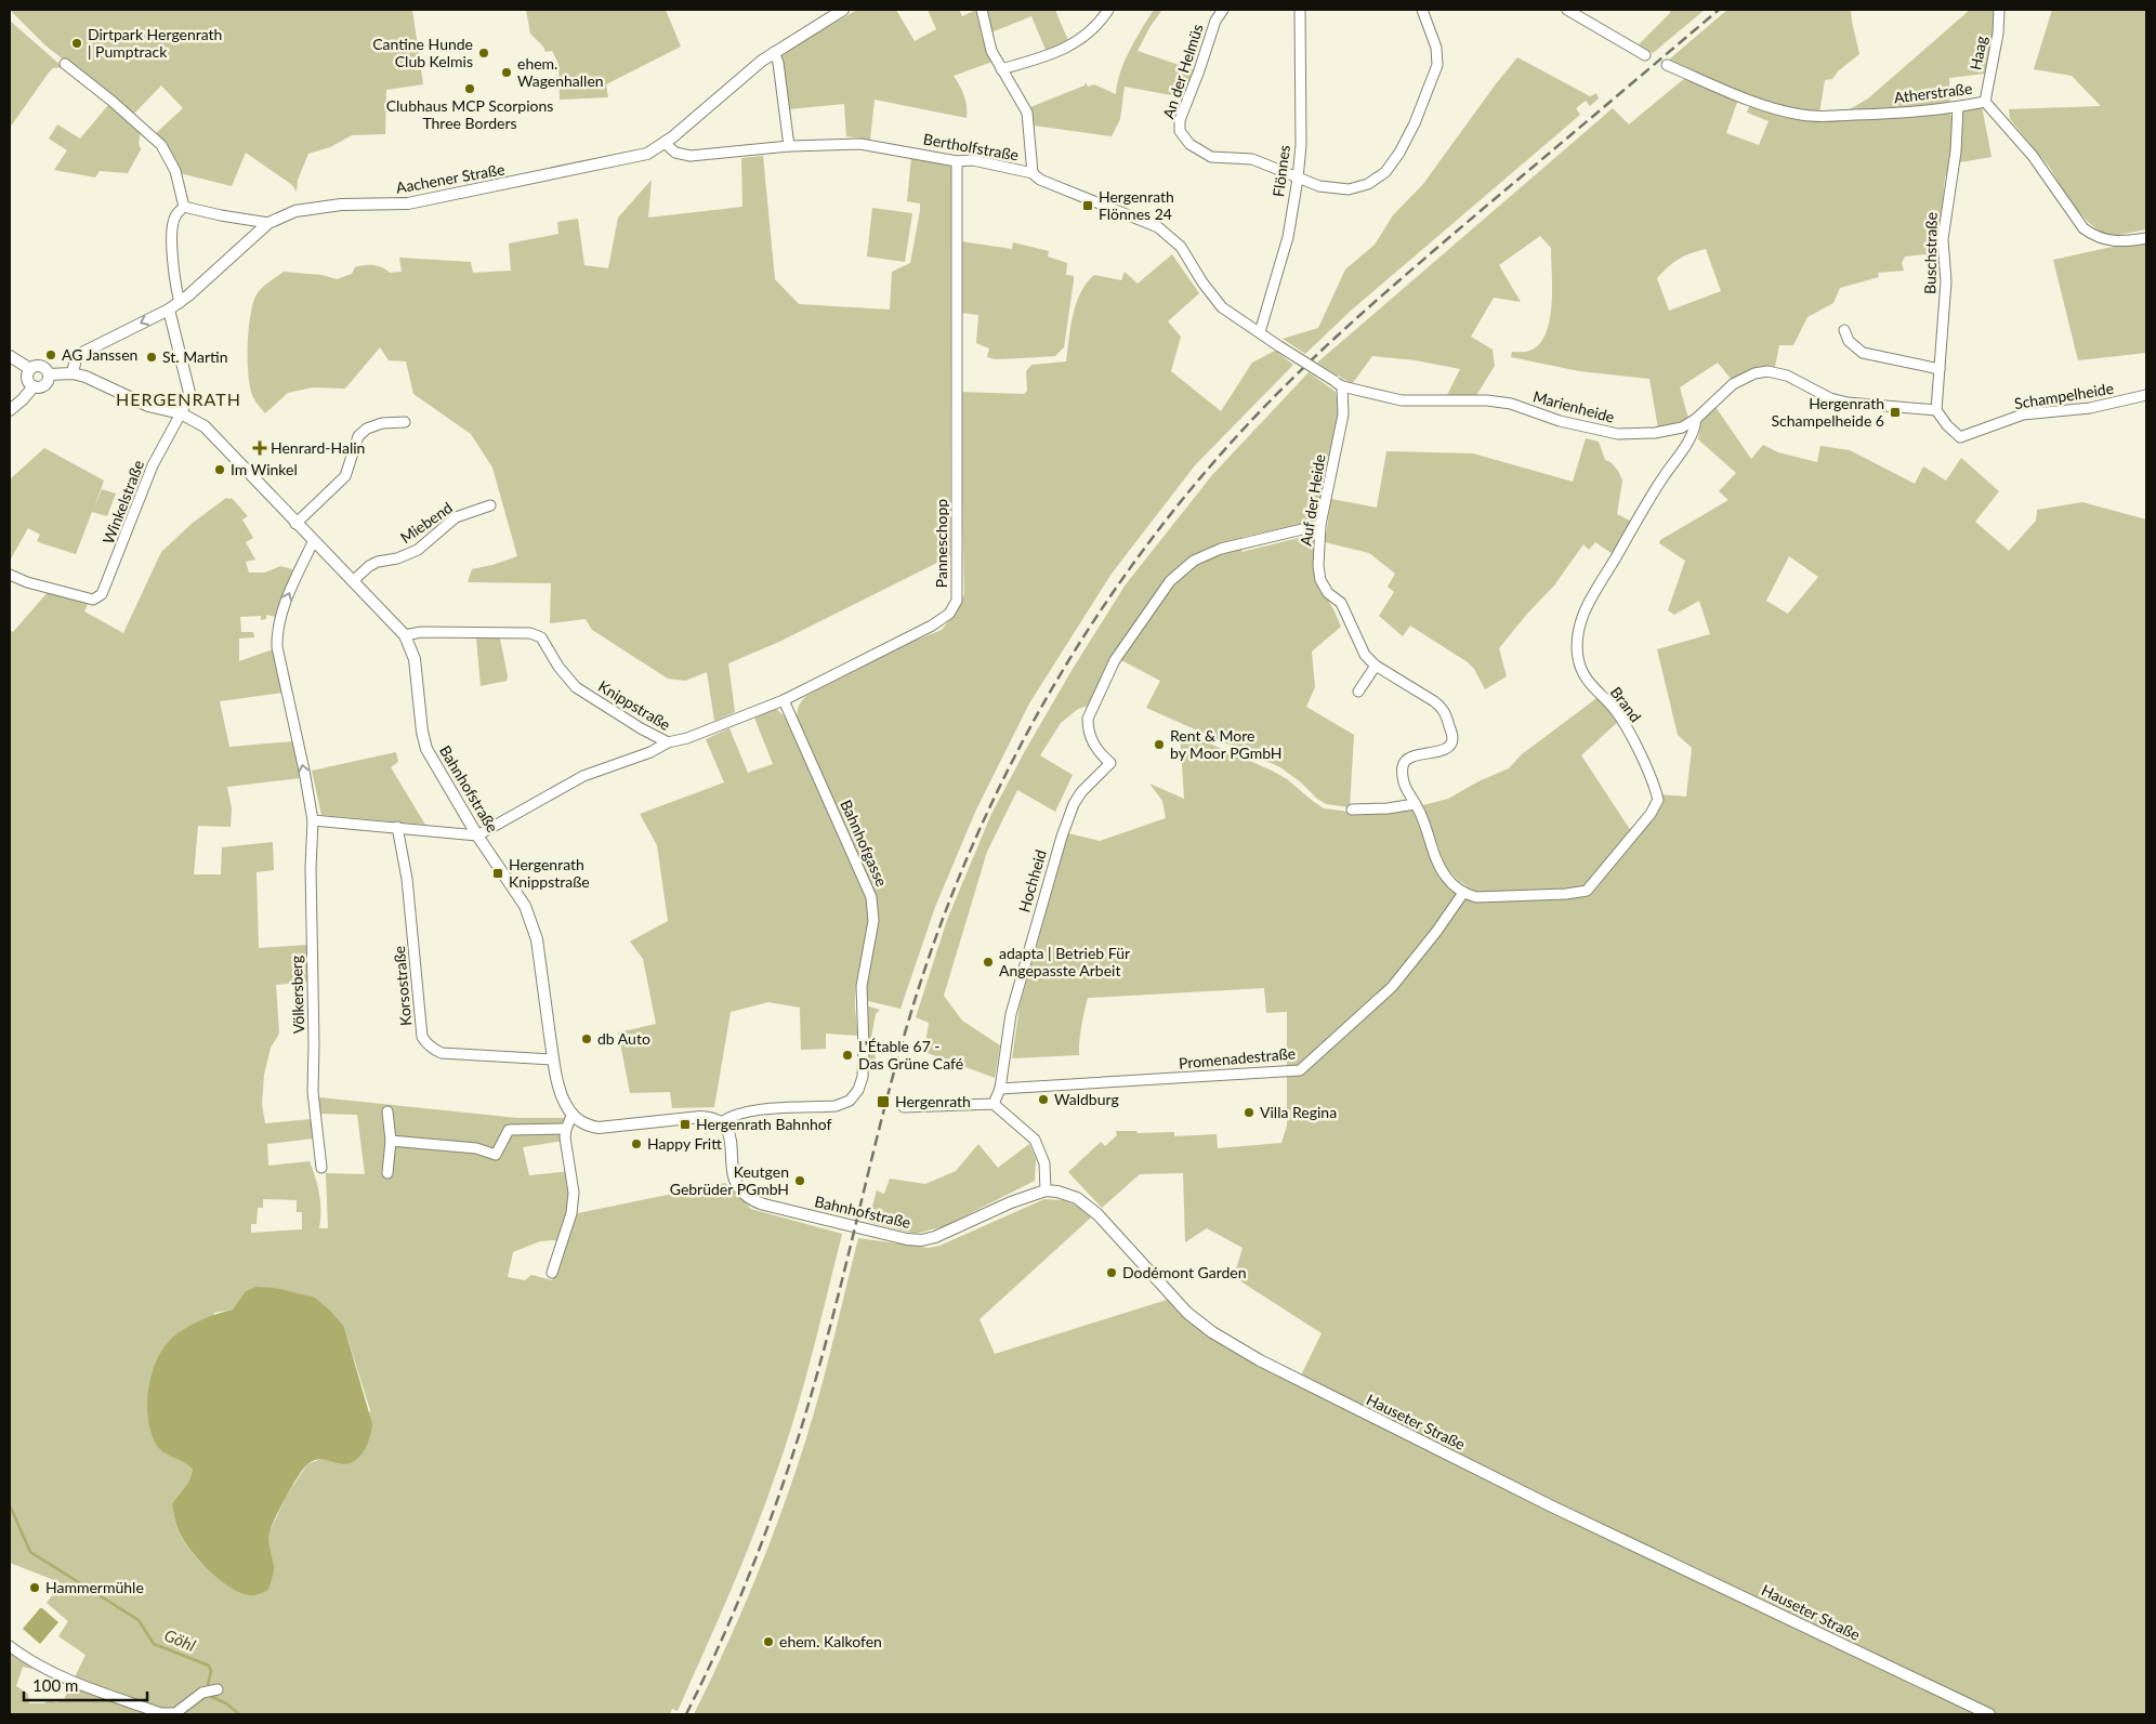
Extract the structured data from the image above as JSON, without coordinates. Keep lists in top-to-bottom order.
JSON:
{
  "streets": {
    "street": [
      "Haag",
      "An der Helmüs",
      "Atherstraße",
      "Bertholfstraße",
      "Flönnes",
      "Aachener Straße",
      "Buschstraße",
      "Schampelheide",
      "Marienheide",
      "Auf der Heide",
      "Winkelstraße",
      "Miebend",
      "Panneschopp",
      "Brand",
      "Knippstraße",
      "Bahnhofstraße",
      "Bahnhofgasse",
      "Hochheid",
      "Korsostraße",
      "Völkersberg",
      "Promenadestraße",
      "Hauseter Straße"
    ]
  },
  "crossings": [
    ["Haag", "Atherstraße"],
    ["An der Helmüs", "Flönnes"],
    ["Atherstraße", "Buschstraße"],
    ["Bertholfstraße", "Flönnes"],
    ["Bertholfstraße", "Aachener Straße"],
    ["Bertholfstraße", "Marienheide"],
    ["Bertholfstraße", "Panneschopp"],
    ["Aachener Straße", "Bahnhofstraße"],
    ["Buschstraße", "Schampelheide"],
    ["Buschstraße", "Marienheide"],
    ["Schampelheide", "Marienheide"],
    ["Marienheide", "Auf der Heide"],
    ["Marienheide", "Brand"],
    ["Auf der Heide", "Brand"],
    ["Auf der Heide", "Hochheid"],
    ["Auf der Heide", "Promenadestraße"],
    ["Winkelstraße", "Bahnhofstraße"],
    ["Miebend", "Bahnhofstraße"],
    ["Panneschopp", "Knippstraße"],
    ["Panneschopp", "Bahnhofgasse"],
    ["Brand", "Promenadestraße"],
    ["Knippstraße", "Bahnhofstraße"],
    ["Bahnhofstraße", "Bahnhofgasse"],
    ["Bahnhofstraße", "Korsostraße"],
    ["Bahnhofstraße", "Völkersberg"],
    ["Bahnhofstraße", "Hauseter Straße"],
    ["Hochheid", "Promenadestraße"]
  ],
  "one_way": ["Völkersberg"],
  "districts": ["HERGENRATH"],
  "water": ["Göhl"],
  "places": {
    "other": [
      "Dirtpark Hergenrath | Pumptrack",
      "Cantine Hunde Club Kelmis",
      "ehem. Wagenhallen",
      "Clubhaus MCP Scorpions Three Borders",
      "AG Janssen",
      "St. Martin",
      "Im Winkel",
      "Rent & More by Moor PGmbH",
      "adapta | Betrieb Für Angepasste Arbeit",
      "db Auto",
      "L'Étable 67 - Das Grüne Café",
      "Waldburg",
      "Villa Regina",
      "Happy Fritt",
      "Keutgen Gebrüder PGmbH",
      "Dodémont Garden",
      "Hammermühle",
      "ehem. Kalkofen"
    ],
    "transit": [
      "Hergenrath Flönnes 24",
      "Hergenrath Schampelheide 6",
      "Hergenrath Knippstraße",
      "Hergenrath",
      "Hergenrath Bahnhof"
    ],
    "health": ["Henrard-Halin"]
  },
  "scale_bar": "100 m"
}
